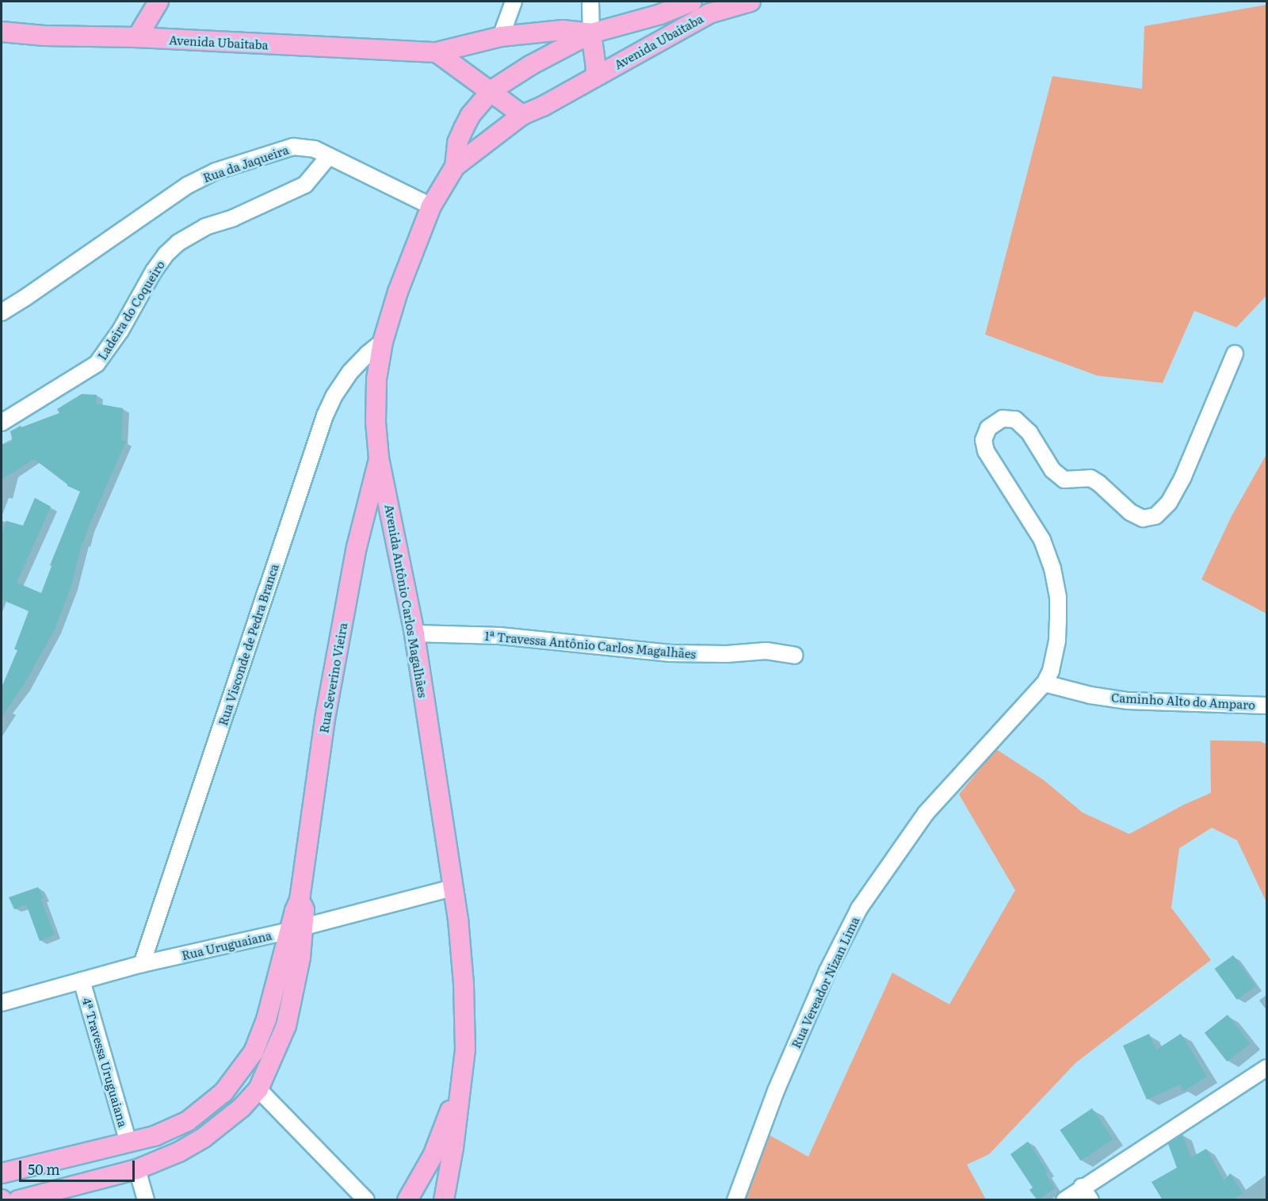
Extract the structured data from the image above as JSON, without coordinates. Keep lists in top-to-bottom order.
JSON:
{
  "streets": {
    "main road": ["Avenida Ubaitaba", "Avenida Antônio Carlos Magalhães", "Rua Severino Vieira"],
    "street": [
      "Rua da Jaqueira",
      "Ladeira do Coqueiro",
      "Rua Visconde de Pedra Branca",
      "1ª Travessa Antônio Carlos Magalhães",
      "Caminho Alto do Amparo",
      "Rua Uruguaiana",
      "Rua Vereador Nizan Lima",
      "4ª Travessa Uruguaiana"
    ]
  },
  "crossings": [
    ["Avenida Ubaitaba", "Avenida Antônio Carlos Magalhães"],
    ["Rua da Jaqueira", "Ladeira do Coqueiro"],
    ["Rua da Jaqueira", "Avenida Antônio Carlos Magalhães"],
    ["Avenida Antônio Carlos Magalhães", "Rua Visconde de Pedra Branca"],
    ["Avenida Antônio Carlos Magalhães", "1ª Travessa Antônio Carlos Magalhães"],
    ["Avenida Antônio Carlos Magalhães", "Rua Severino Vieira"],
    ["Avenida Antônio Carlos Magalhães", "Rua Uruguaiana"],
    ["Rua Visconde de Pedra Branca", "Rua Uruguaiana"],
    ["Rua Severino Vieira", "Rua Uruguaiana"],
    ["Rua Severino Vieira", "4ª Travessa Uruguaiana"],
    ["Caminho Alto do Amparo", "Rua Vereador Nizan Lima"],
    ["Rua Uruguaiana", "4ª Travessa Uruguaiana"]
  ],
  "scale_bar": "50 m"
}
